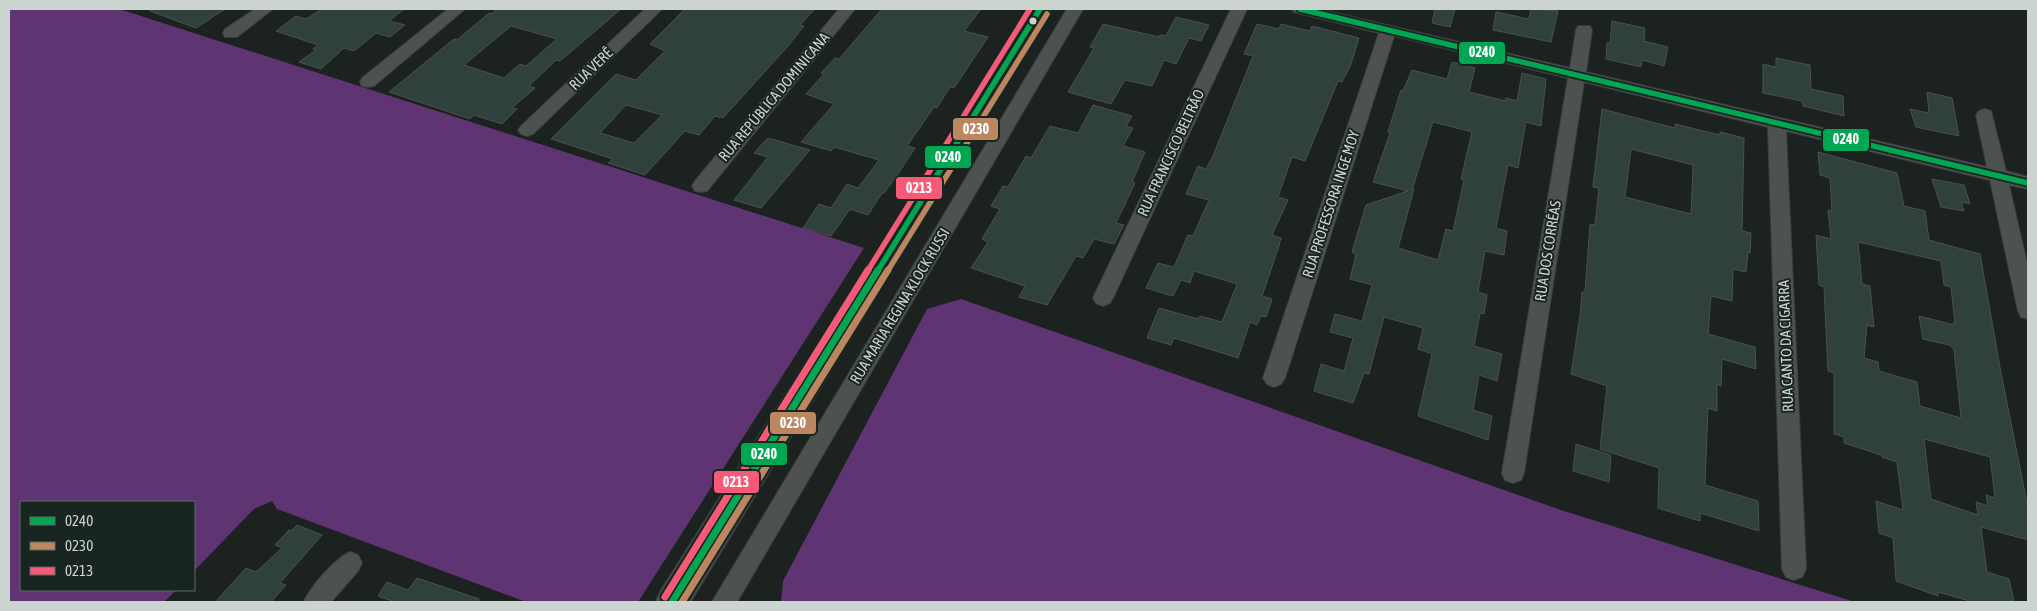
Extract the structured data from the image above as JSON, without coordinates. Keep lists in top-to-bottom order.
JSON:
{
  "streets": {
    "street": [
      "RUA VERÊ",
      "RUA REPÚBLICA DOMINICANA",
      "RUA FRANCISCO BELTRÃO",
      "RUA PROFESSORA INGE MOY",
      "RUA DOS CORRÊAS",
      "RUA MARIA REGINA KLOCK RUSSI",
      "RUA CANTO DA CIGARRA"
    ]
  },
  "lines": ["transit line 0240", "transit line 0213", "transit line 0230"],
  "legend": ["0240", "0230", "0213"]
}
